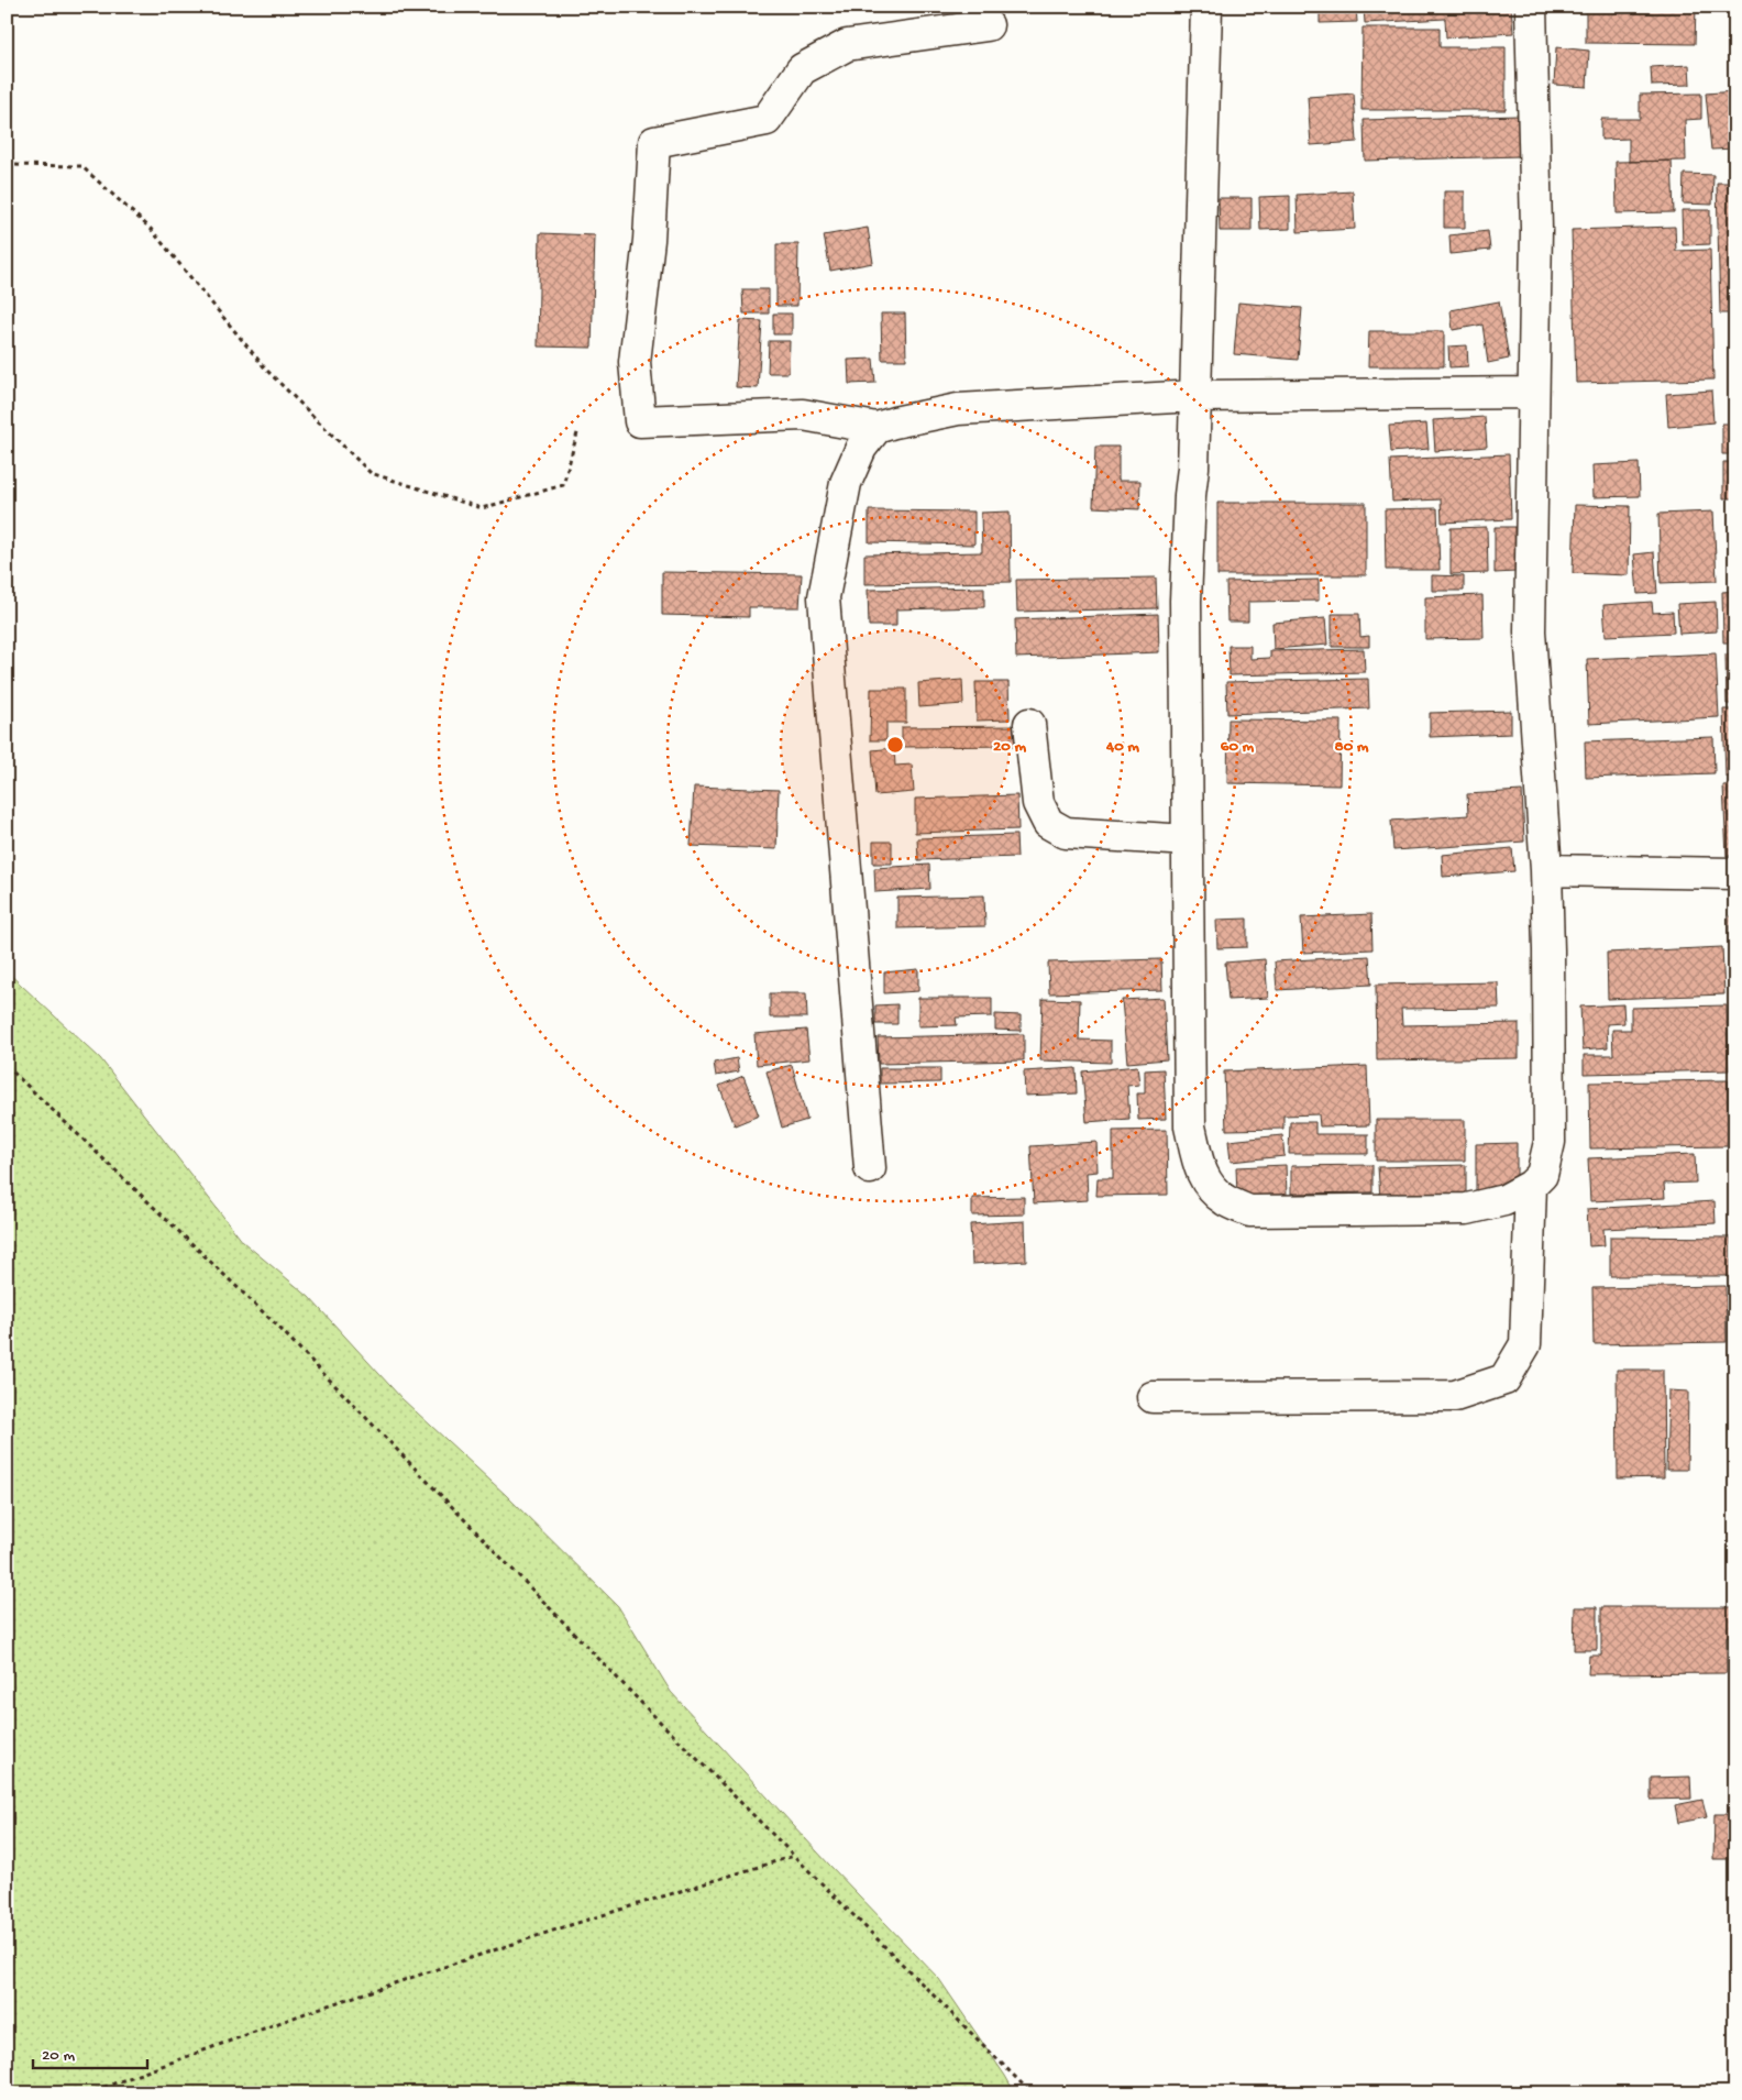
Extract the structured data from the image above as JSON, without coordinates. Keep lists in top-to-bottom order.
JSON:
{
  "scale_bar": "20 m",
  "rings": [
    "20 m",
    "40 m",
    "60 m",
    "80 m"
  ]
}
